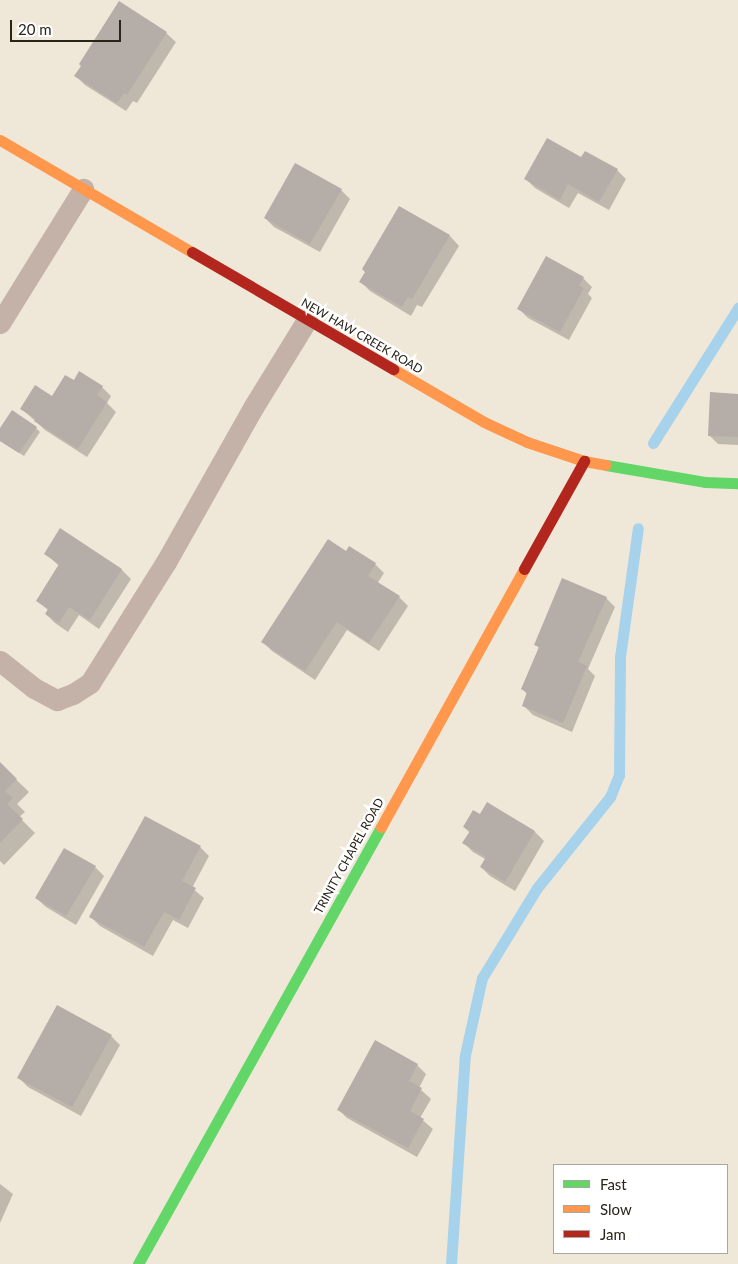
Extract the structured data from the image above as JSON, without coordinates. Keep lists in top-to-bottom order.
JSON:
{
  "streets": {
    "street": ["NEW HAW CREEK ROAD", "TRINITY CHAPEL ROAD"]
  },
  "crossings": [
    ["NEW HAW CREEK ROAD", "TRINITY CHAPEL ROAD"]
  ],
  "legend": ["Fast", "Slow", "Jam"],
  "scale_bar": "20 m"
}
